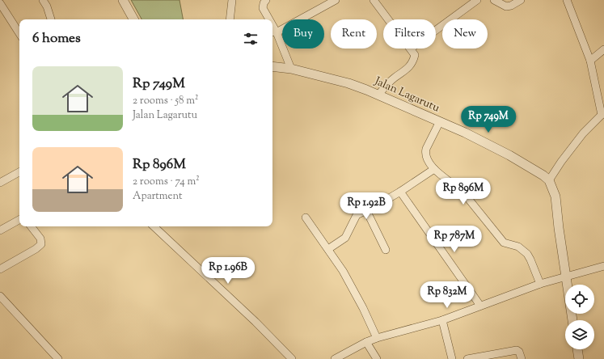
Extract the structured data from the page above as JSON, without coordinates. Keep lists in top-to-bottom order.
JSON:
{
  "streets": {
    "street": ["Jalan Lagarutu"]
  },
  "page": {
    "chip": [
      "Buy",
      "Rent",
      "Filters",
      "New"
    ],
    "heading": "6 homes",
    "list": [
      {
        "name": "Rp 749M",
        "note": "2 rooms · 58 m² · Jalan Lagarutu"
      },
      {
        "name": "Rp 896M",
        "note": "2 rooms · 74 m² · Apartment"
      }
    ],
    "price": [
      "Rp 749M",
      "Rp 896M",
      "Rp 1.92B",
      "Rp 787M",
      "Rp 1.96B",
      "Rp 832M"
    ]
  }
}
